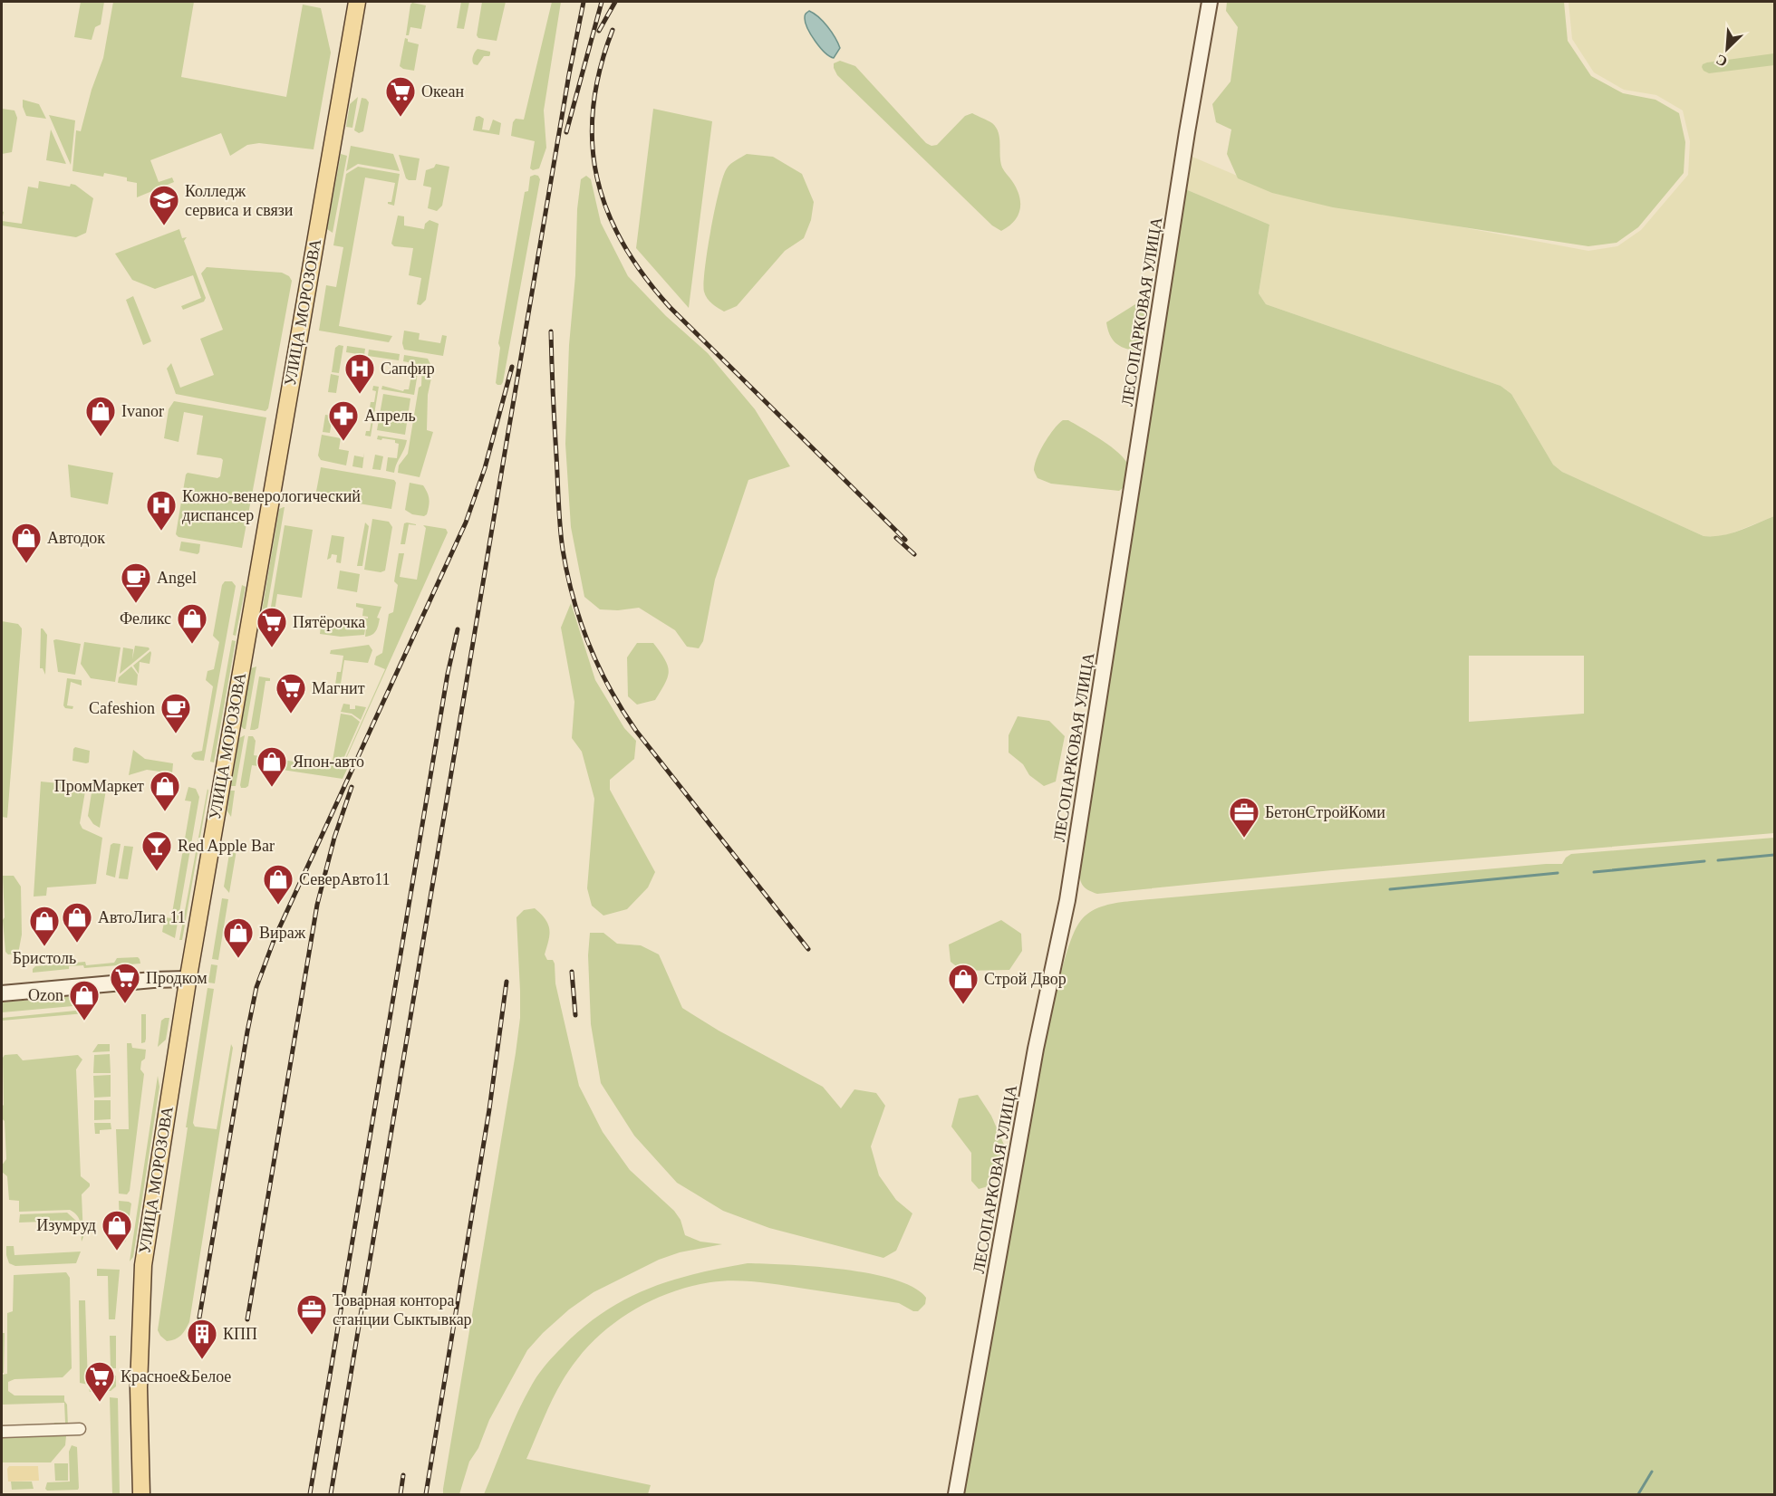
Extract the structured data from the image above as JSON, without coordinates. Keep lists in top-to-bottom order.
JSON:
{
  "streets": {
    "main road": ["УЛИЦА МОРОЗОВА"],
    "street": ["ЛЕСОПАРКОВАЯ УЛИЦА"]
  },
  "places": {
    "supermarket": [
      "Океан",
      "Пятёрочка",
      "Магнит",
      "Продком",
      "Красное&Белое"
    ],
    "school or university": ["Колледж сервиса и связи"],
    "hospital": ["Сапфир", "Кожно-венерологический диспансер"],
    "shop": [
      "Ivanor",
      "Автодок",
      "Феликс",
      "Япон-авто",
      "ПромМаркет",
      "СеверАвто11",
      "АвтоЛига 11",
      "Бристоль",
      "Вираж",
      "Строй Двор",
      "Ozon",
      "Изумруд"
    ],
    "pharmacy": ["Апрель"],
    "cafe": ["Angel", "Cafeshion"],
    "office": ["БетонСтройКоми", "Товарная контора станции Сыктывкар"],
    "bar": ["Red Apple Bar"],
    "building": ["КПП"]
  },
  "north": "bottom left"
}
